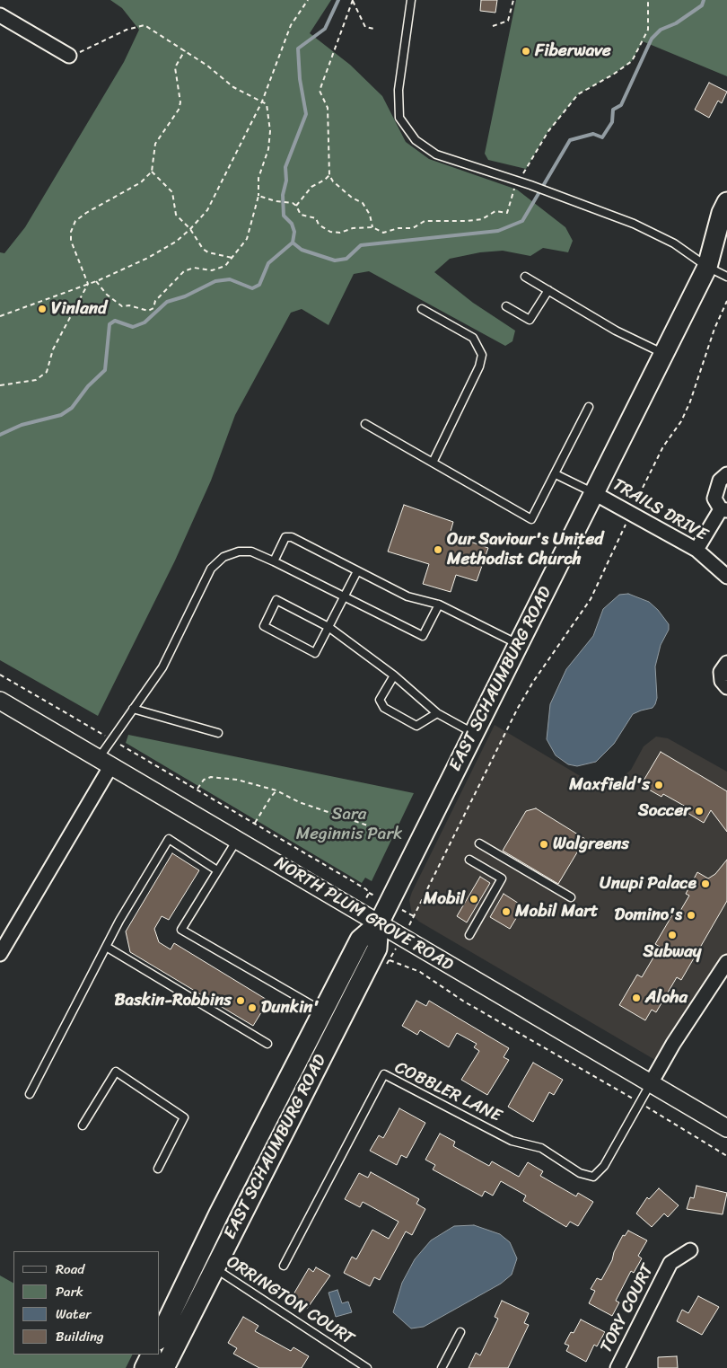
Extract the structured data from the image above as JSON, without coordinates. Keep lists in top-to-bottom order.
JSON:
{
  "streets": {
    "main road": ["EAST SCHAUMBURG ROAD"],
    "street": ["TRAILS DRIVE", "NORTH PLUM GROVE ROAD", "TORY COURT"],
    "lane": ["COBBLER LANE", "ORRINGTON COURT"]
  },
  "crossings": [
    ["TRAILS DRIVE", "EAST SCHAUMBURG ROAD"],
    ["EAST SCHAUMBURG ROAD", "NORTH PLUM GROVE ROAD"],
    ["EAST SCHAUMBURG ROAD", "ORRINGTON COURT"],
    ["NORTH PLUM GROVE ROAD", "COBBLER LANE"]
  ],
  "parks": ["Sara Meginnis Park"],
  "places": [
    "Fiberwave",
    "Vinland",
    "Our Saviour's United Methodist Church",
    "Maxfield's",
    "Soccer",
    "Walgreens",
    "Unupi Palace",
    "Mobil",
    "Mobil Mart",
    "Domino's",
    "Subway",
    "Aloha",
    "Baskin-Robbins",
    "Dunkin'"
  ],
  "legend": [
    "Road",
    "Park",
    "Water",
    "Building"
  ]
}
